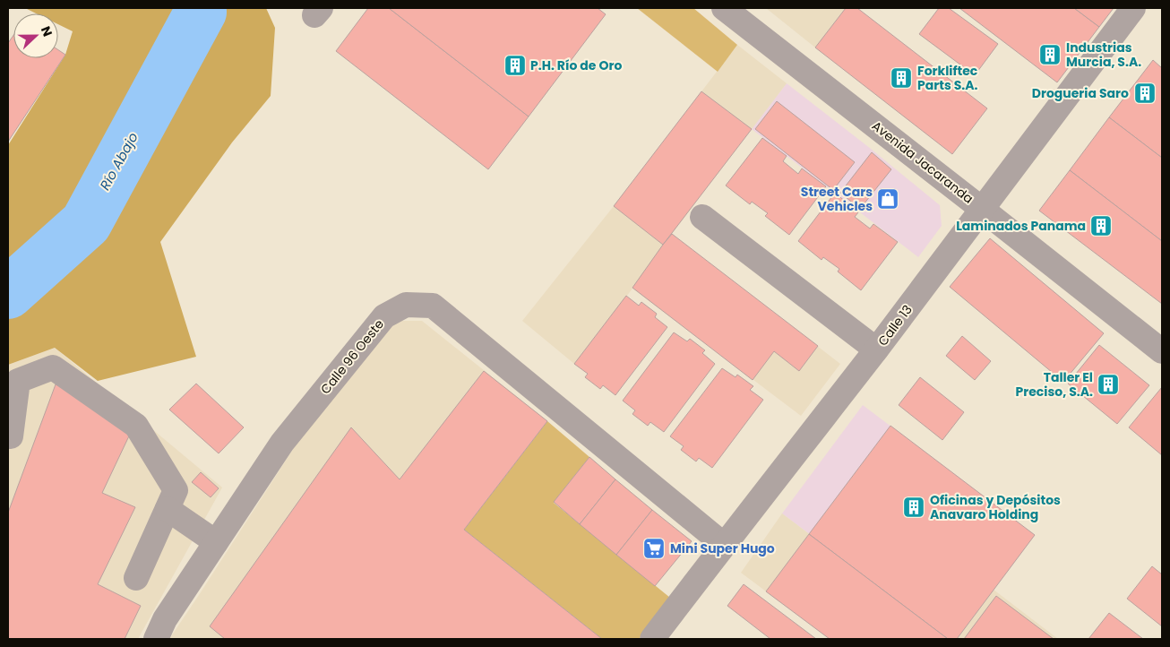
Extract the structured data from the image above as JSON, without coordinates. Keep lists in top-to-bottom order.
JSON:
{
  "streets": {
    "street": ["Avenida Jacaranda", "Calle 13", "Calle 96 Oeste"]
  },
  "crossings": [
    ["Avenida Jacaranda", "Calle 13"],
    ["Calle 13", "Calle 96 Oeste"]
  ],
  "water": ["Río Abajo"],
  "places": {
    "building": [
      "Industrias Murcia, S.A.",
      "P.H. Río de Oro",
      "Forkliftec Parts S.A.",
      "Drogueria Saro",
      "Laminados Panama",
      "Taller El Preciso, S.A.",
      "Oficinas y Depósitos Anavaro Holding"
    ],
    "shop": ["Street Cars Vehicles"],
    "supermarket": ["Mini Super Hugo"]
  },
  "north": "right"
}
